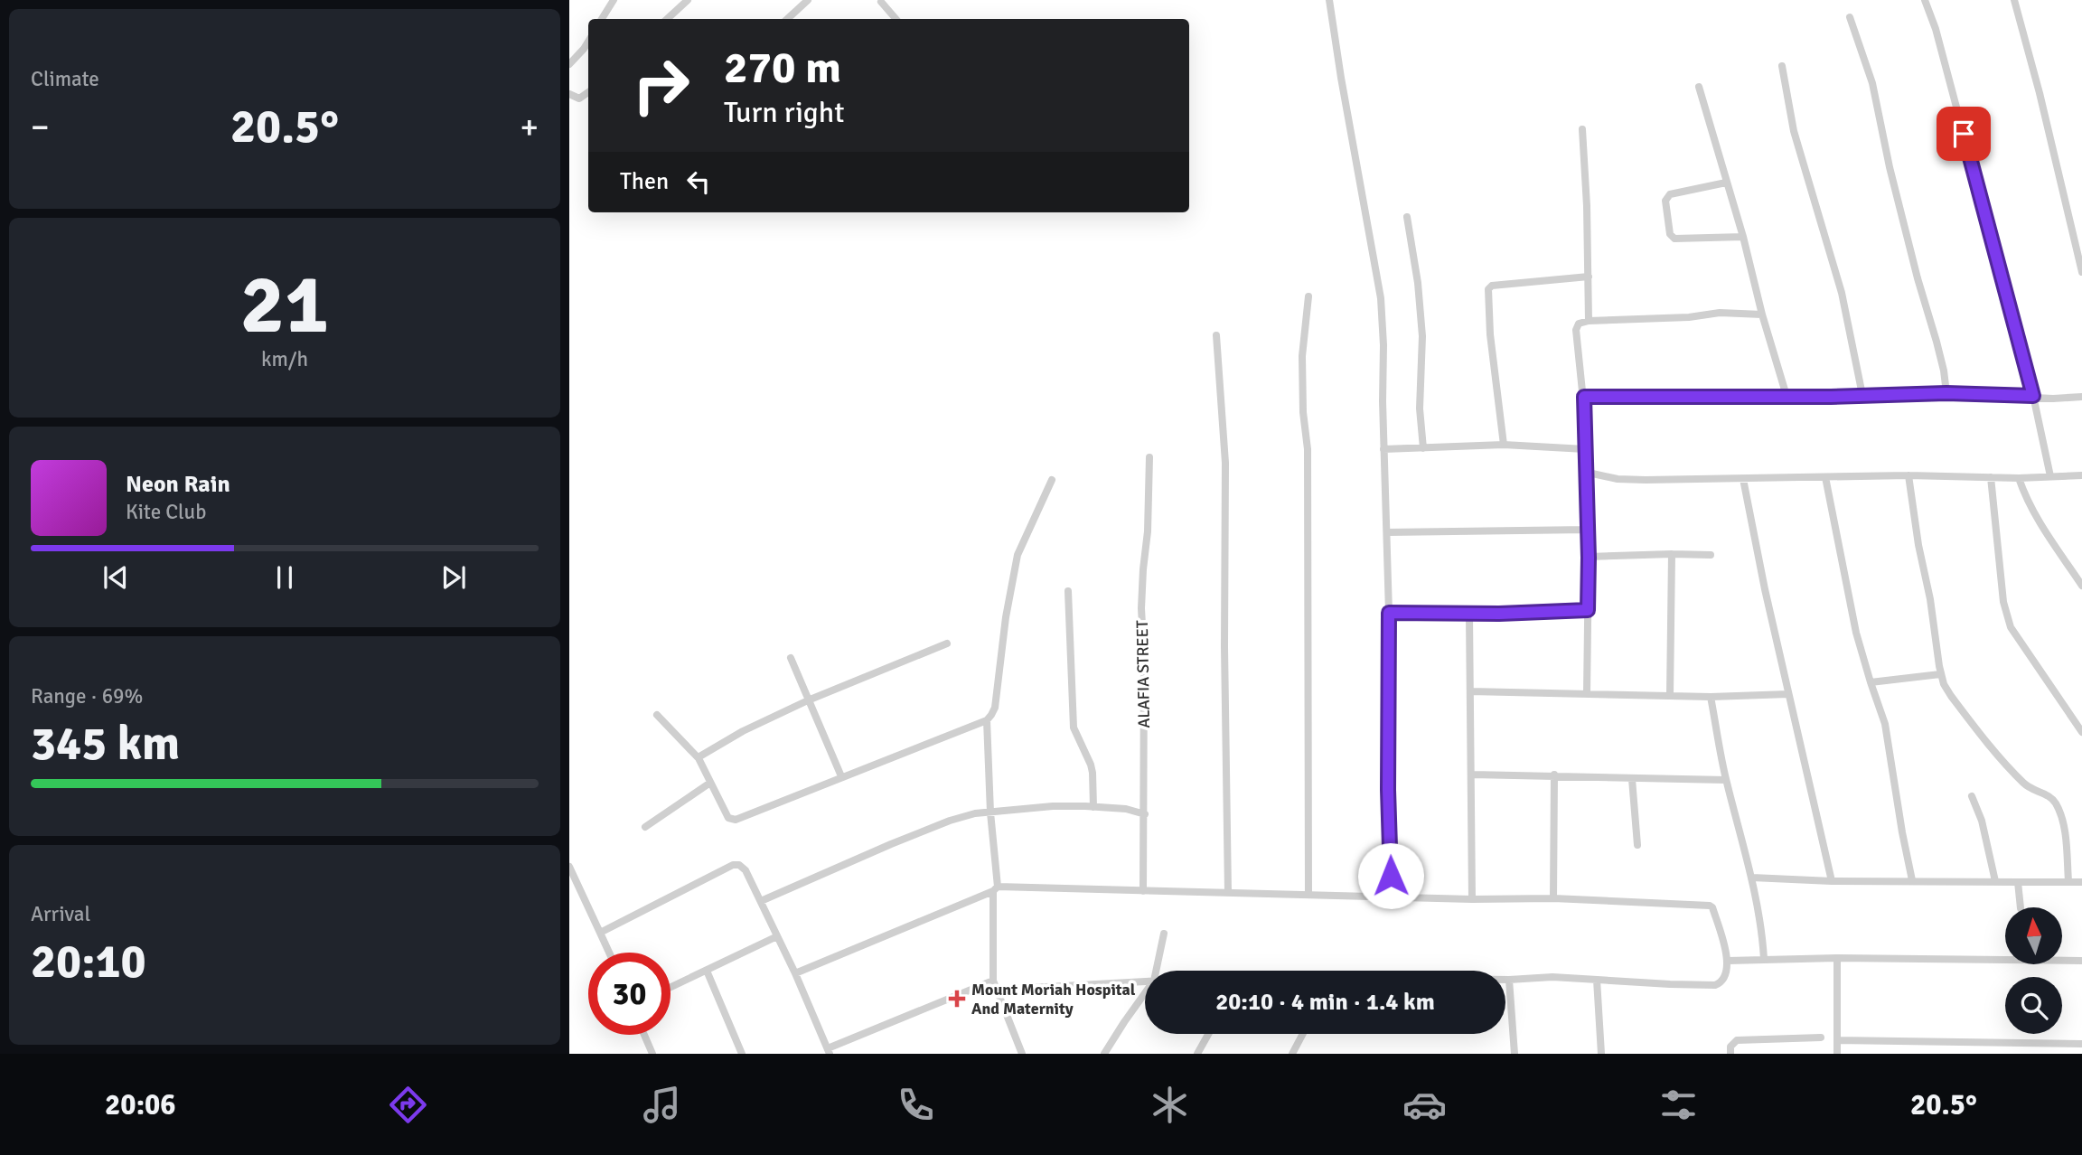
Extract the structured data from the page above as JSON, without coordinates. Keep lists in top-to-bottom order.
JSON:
{
  "streets": {
    "street": ["ALAFIA STREET"]
  },
  "places": {
    "health": ["Mount Moriah Hospital And Maternity"]
  },
  "north": "top",
  "page": {
    "tile": [
      "Climate",
      ["21", "km/h"],
      ["Range · 69%", "345 km"],
      ["Arrival", "20:10"]
    ],
    "turn": ["270 m", "Turn right"],
    "heat": ["−", "20.5°", "+"],
    "then": "Then",
    "song": ["Neon Rain", "Kite Club"],
    "limit": "30",
    "trip": "20:10 · 4 min · 1.4 km",
    "tabs": ["20:06", "20.5°"]
  }
}
